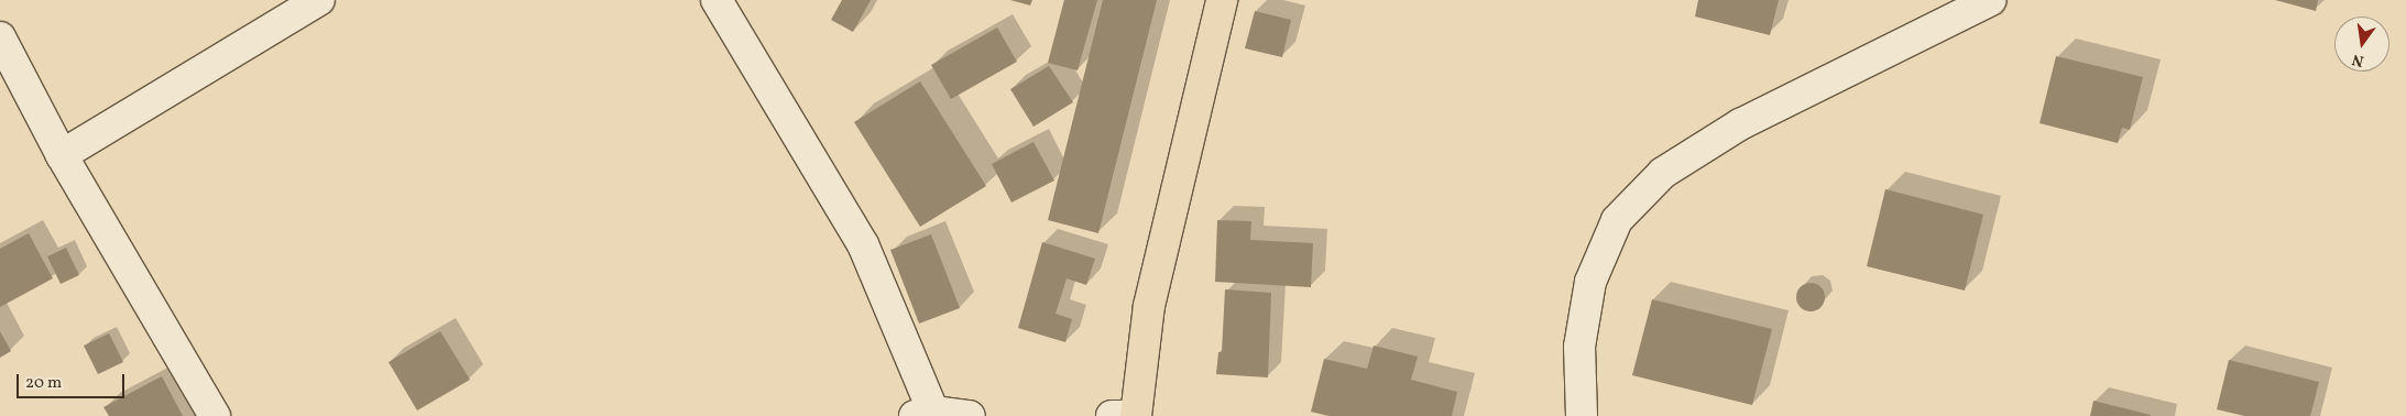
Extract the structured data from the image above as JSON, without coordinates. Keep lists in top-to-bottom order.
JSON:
{
  "scale_bar": "20 m",
  "north": "bottom"
}
